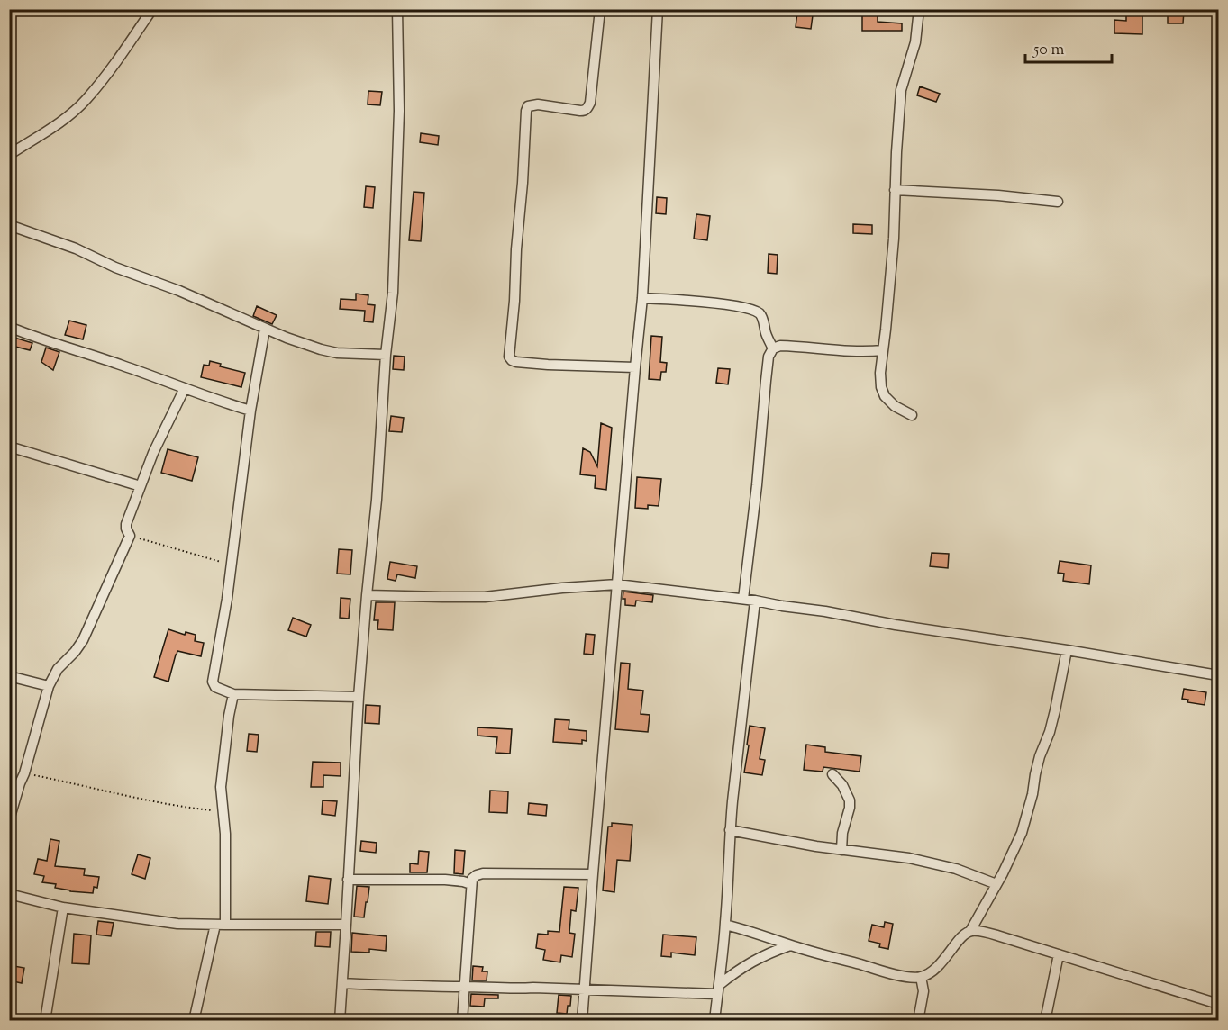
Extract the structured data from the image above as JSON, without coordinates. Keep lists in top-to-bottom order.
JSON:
{
  "scale_bar": "50 m"
}
